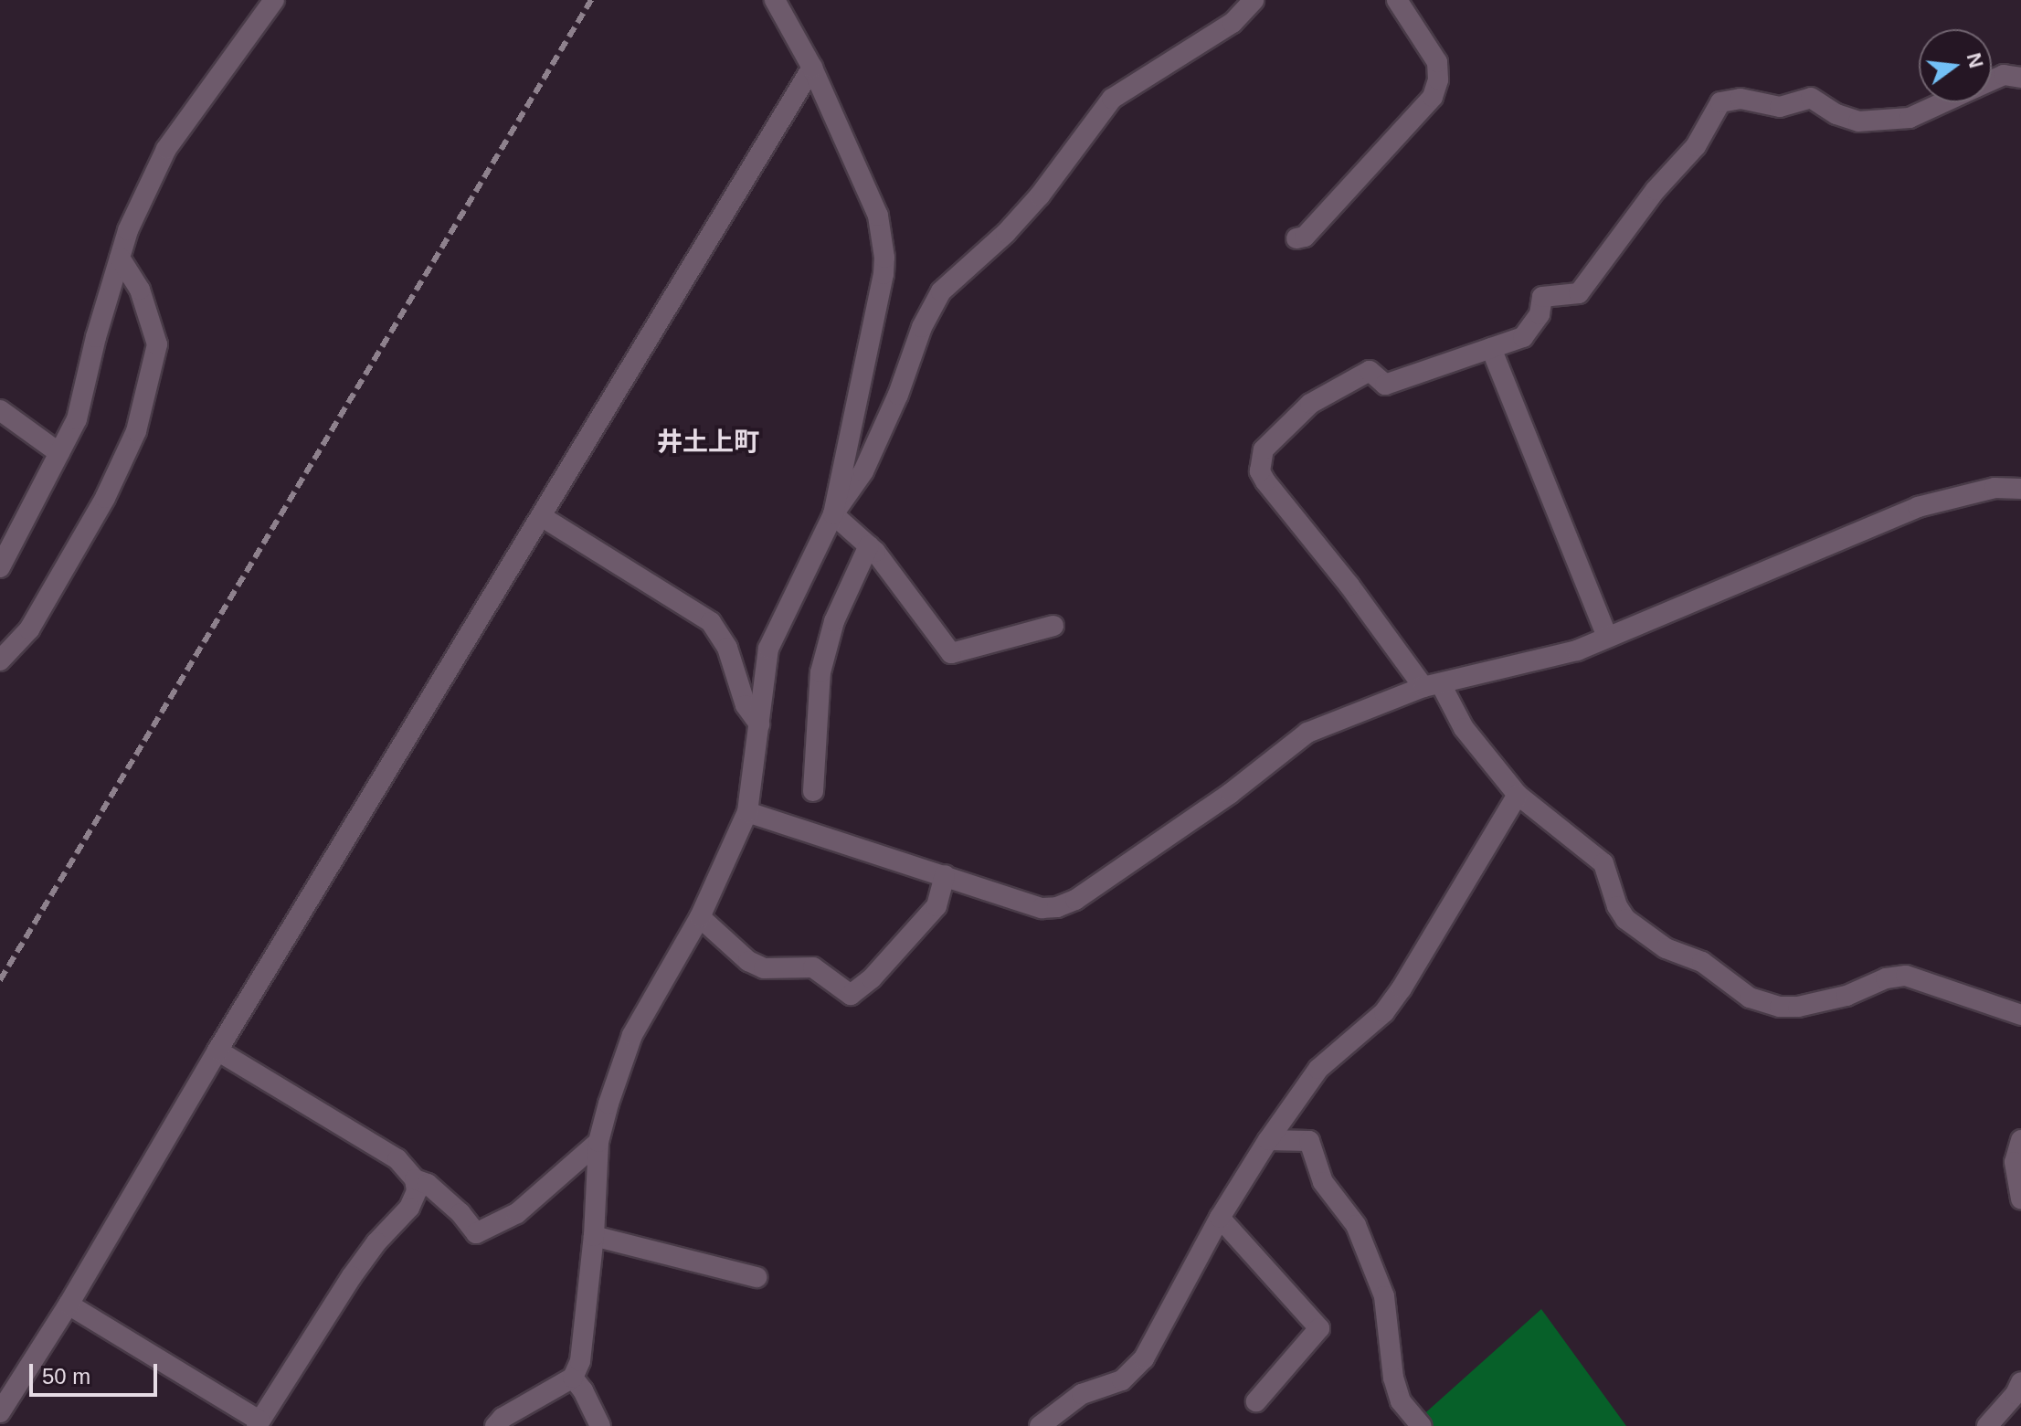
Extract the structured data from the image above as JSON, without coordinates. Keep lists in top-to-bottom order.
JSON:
{
  "districts": ["井土上町"],
  "scale_bar": "50 m",
  "north": "right"
}
